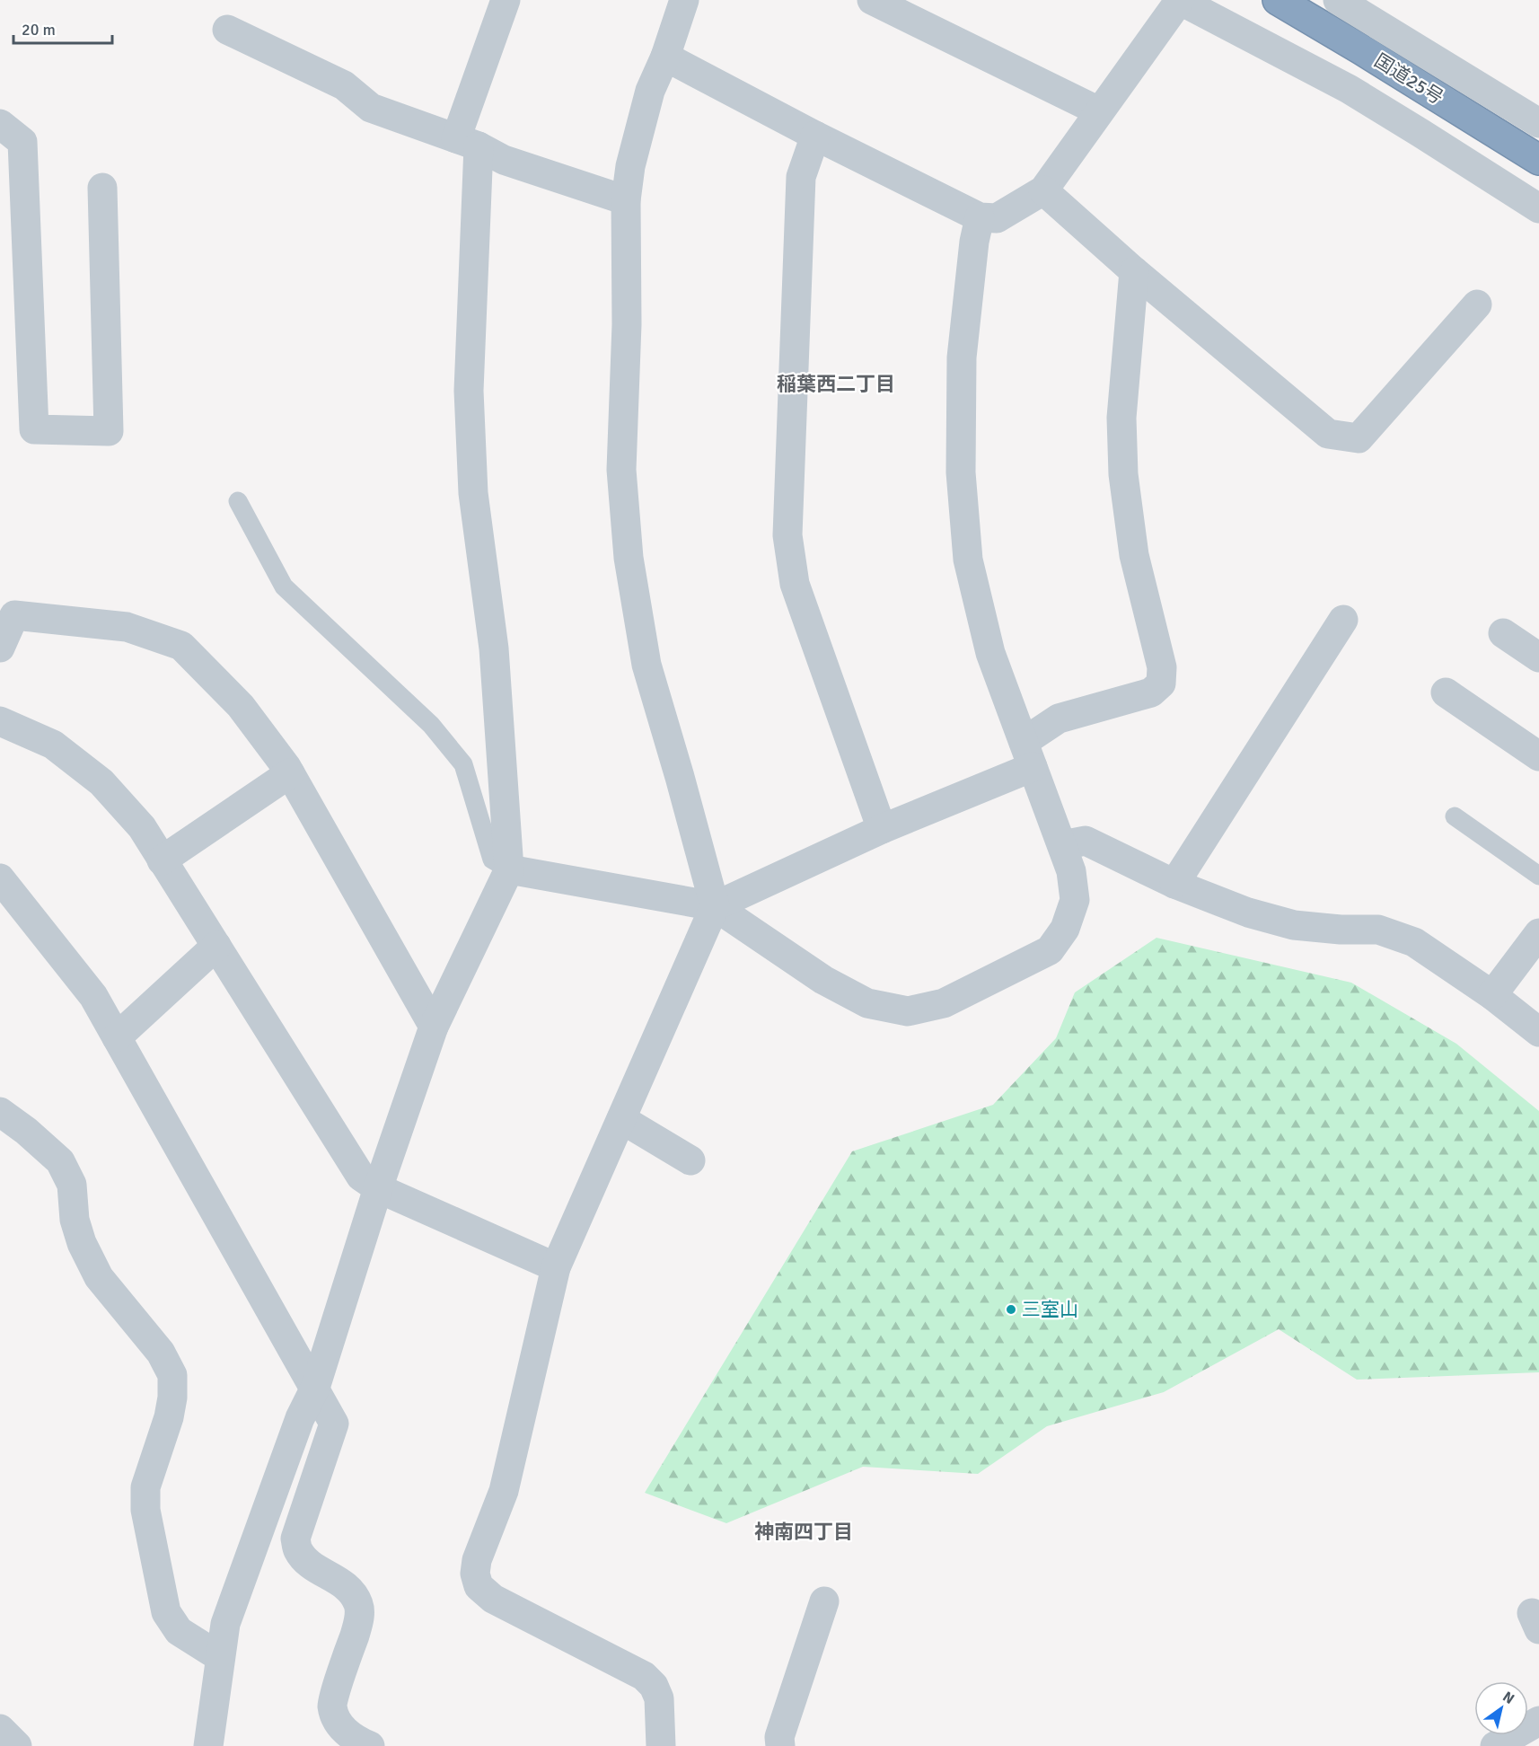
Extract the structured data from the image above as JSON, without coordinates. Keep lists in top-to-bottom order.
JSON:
{
  "streets": {
    "highway": ["国道25号"]
  },
  "districts": ["稲葉西二丁目", "神南四丁目"],
  "places": ["三室山"],
  "scale_bar": "20 m",
  "north": "top right"
}
